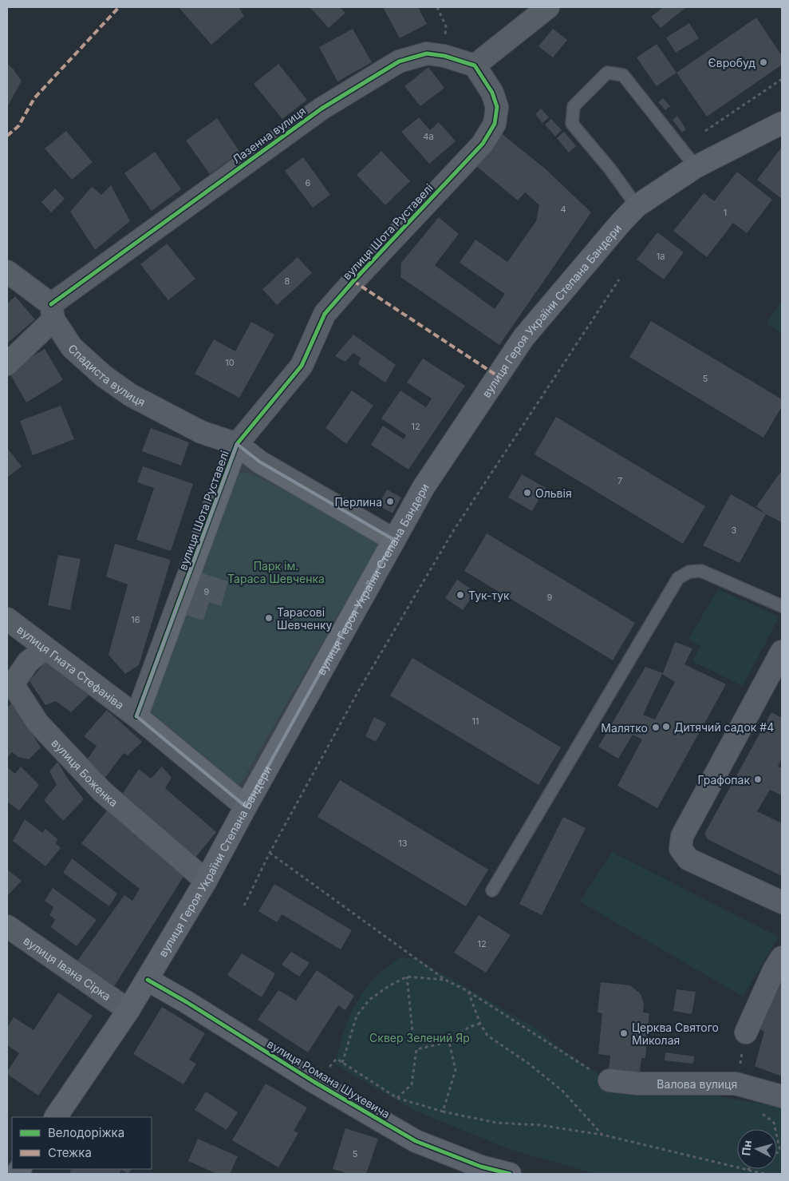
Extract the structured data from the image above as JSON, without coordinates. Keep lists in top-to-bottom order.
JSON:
{
  "streets": {
    "main road": ["вулиця Героя України Степана Бандери", "вулиця Романа Шухевича"],
    "street": [
      "Лазенна вулиця",
      "вулиця Шота Руставелі",
      "Спадиста вулиця",
      "вулиця Гната Стефаніва",
      "вулиця Боженка",
      "вулиця Івана Сірка",
      "Валова вулиця"
    ]
  },
  "crossings": [
    ["Лазенна вулиця", "вулиця Шота Руставелі"],
    ["Лазенна вулиця", "Спадиста вулиця"],
    ["вулиця Шота Руставелі", "Спадиста вулиця"],
    ["вулиця Шота Руставелі", "вулиця Гната Стефаніва"],
    ["вулиця Героя України Степана Бандери", "Спадиста вулиця"],
    ["вулиця Героя України Степана Бандери", "вулиця Гната Стефаніва"],
    ["вулиця Героя України Степана Бандери", "вулиця Боженка"],
    ["вулиця Героя України Степана Бандери", "вулиця Івана Сірка"],
    ["вулиця Героя України Степана Бандери", "вулиця Романа Шухевича"],
    ["вулиця Гната Стефаніва", "вулиця Боженка"]
  ],
  "parks": ["Парк ім. Тараса Шевченка", "Сквер Зелений Яр"],
  "places": [
    "Євробуд",
    "Ольвія",
    "Перлина",
    "Тук-тук",
    "Тарасові Шевченку",
    "Дитячий садок #4",
    "Малятко",
    "Графопак",
    "Церква Святого Миколая"
  ],
  "house_numbers": [
    "4а",
    "6",
    "4",
    "1",
    "1а",
    "8",
    "10",
    "5",
    "12",
    "7",
    "3",
    "9",
    "9",
    "16",
    "11",
    "13",
    "12",
    "5"
  ],
  "legend": ["Велодоріжка", "Стежка"],
  "north": "left"
}
